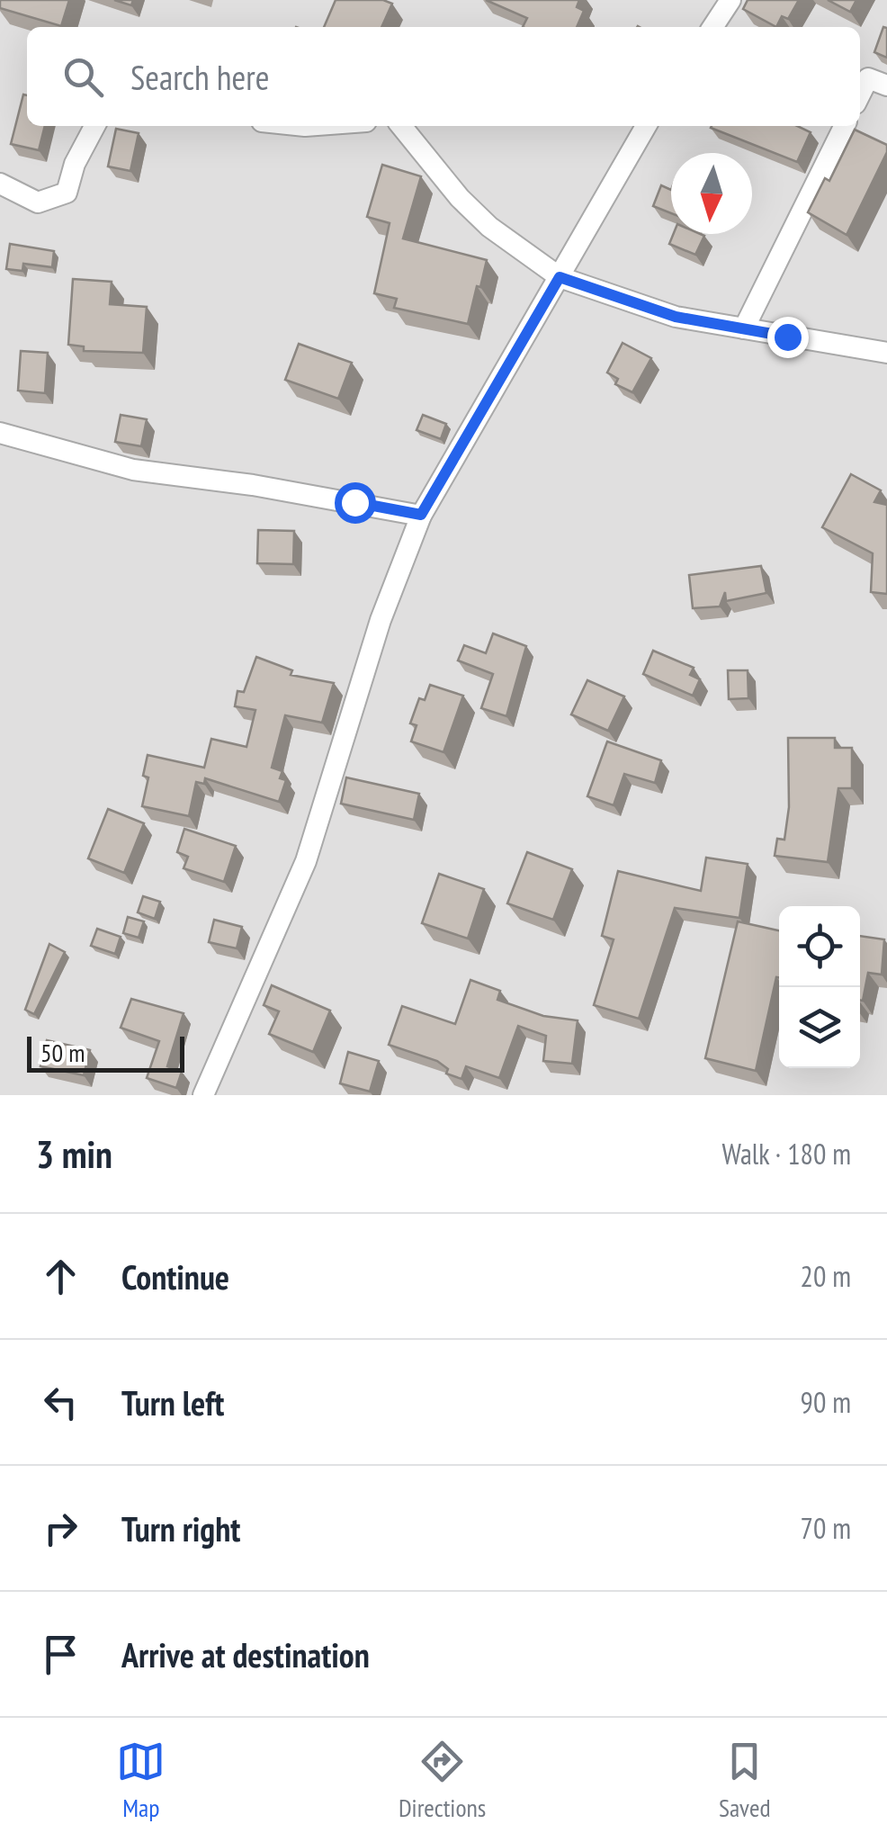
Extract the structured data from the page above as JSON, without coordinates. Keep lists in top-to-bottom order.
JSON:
{
  "scale_bar": "50 m",
  "north": "bottom",
  "page": {
    "search": "Search here",
    "scale": "50 m",
    "heading": ["3 min", "Walk · 180 m"],
    "list": [
      ["Continue", "20 m"],
      ["Turn left", "90 m"],
      ["Turn right", "70 m"],
      "Arrive at destination"
    ],
    "nav": ["Map", "Directions", "Saved"]
  }
}
